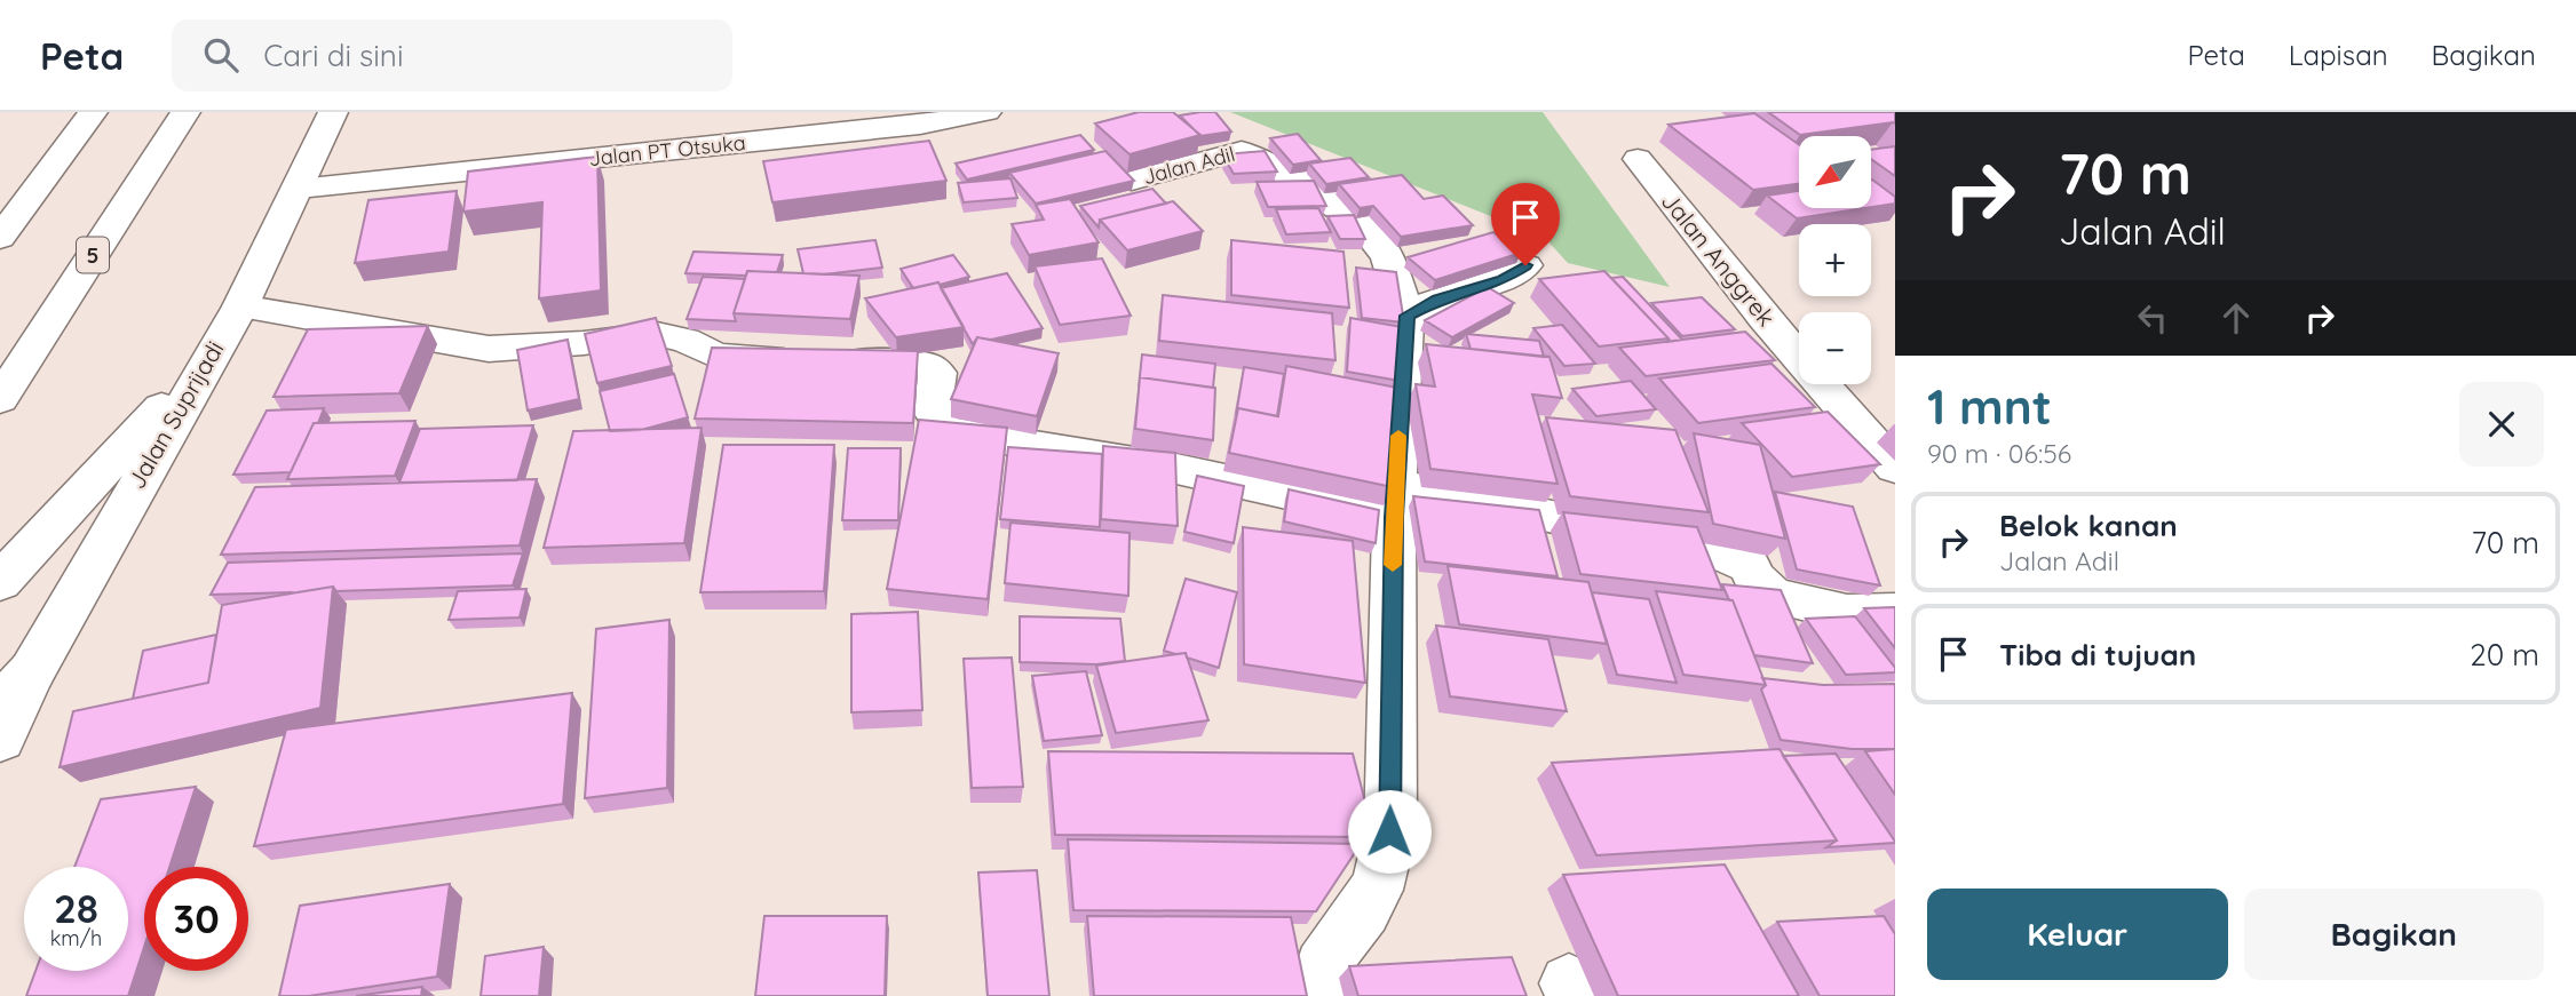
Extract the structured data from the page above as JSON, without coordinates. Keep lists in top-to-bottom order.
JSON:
{
  "streets": {
    "main road": [
      "Jalan PT Otsuka",
      "Jalan Adil",
      "5",
      "Jalan Anggrek",
      "Jalan Suprijadi"
    ]
  },
  "crossings": [
    ["Jalan PT Otsuka", "Jalan Suprijadi"]
  ],
  "north": "bottom left",
  "page": {
    "header": "Peta",
    "search": "Cari di sini",
    "nav": ["Peta", "Lapisan", "Bagikan"],
    "turn": ["70 m", "Jalan Adil"],
    "map_buttons": ["+", "−"],
    "heading": ["1 mnt", "90 m · 06:56"],
    "list": [
      {
        "name": "Belok kanan",
        "note": "Jalan Adil",
        "value": "70 m"
      },
      {
        "name": "Tiba di tujuan",
        "value": "20 m"
      }
    ],
    "speed": "28 km/h",
    "limit": "30",
    "buttons": ["Keluar", "Bagikan"]
  }
}
